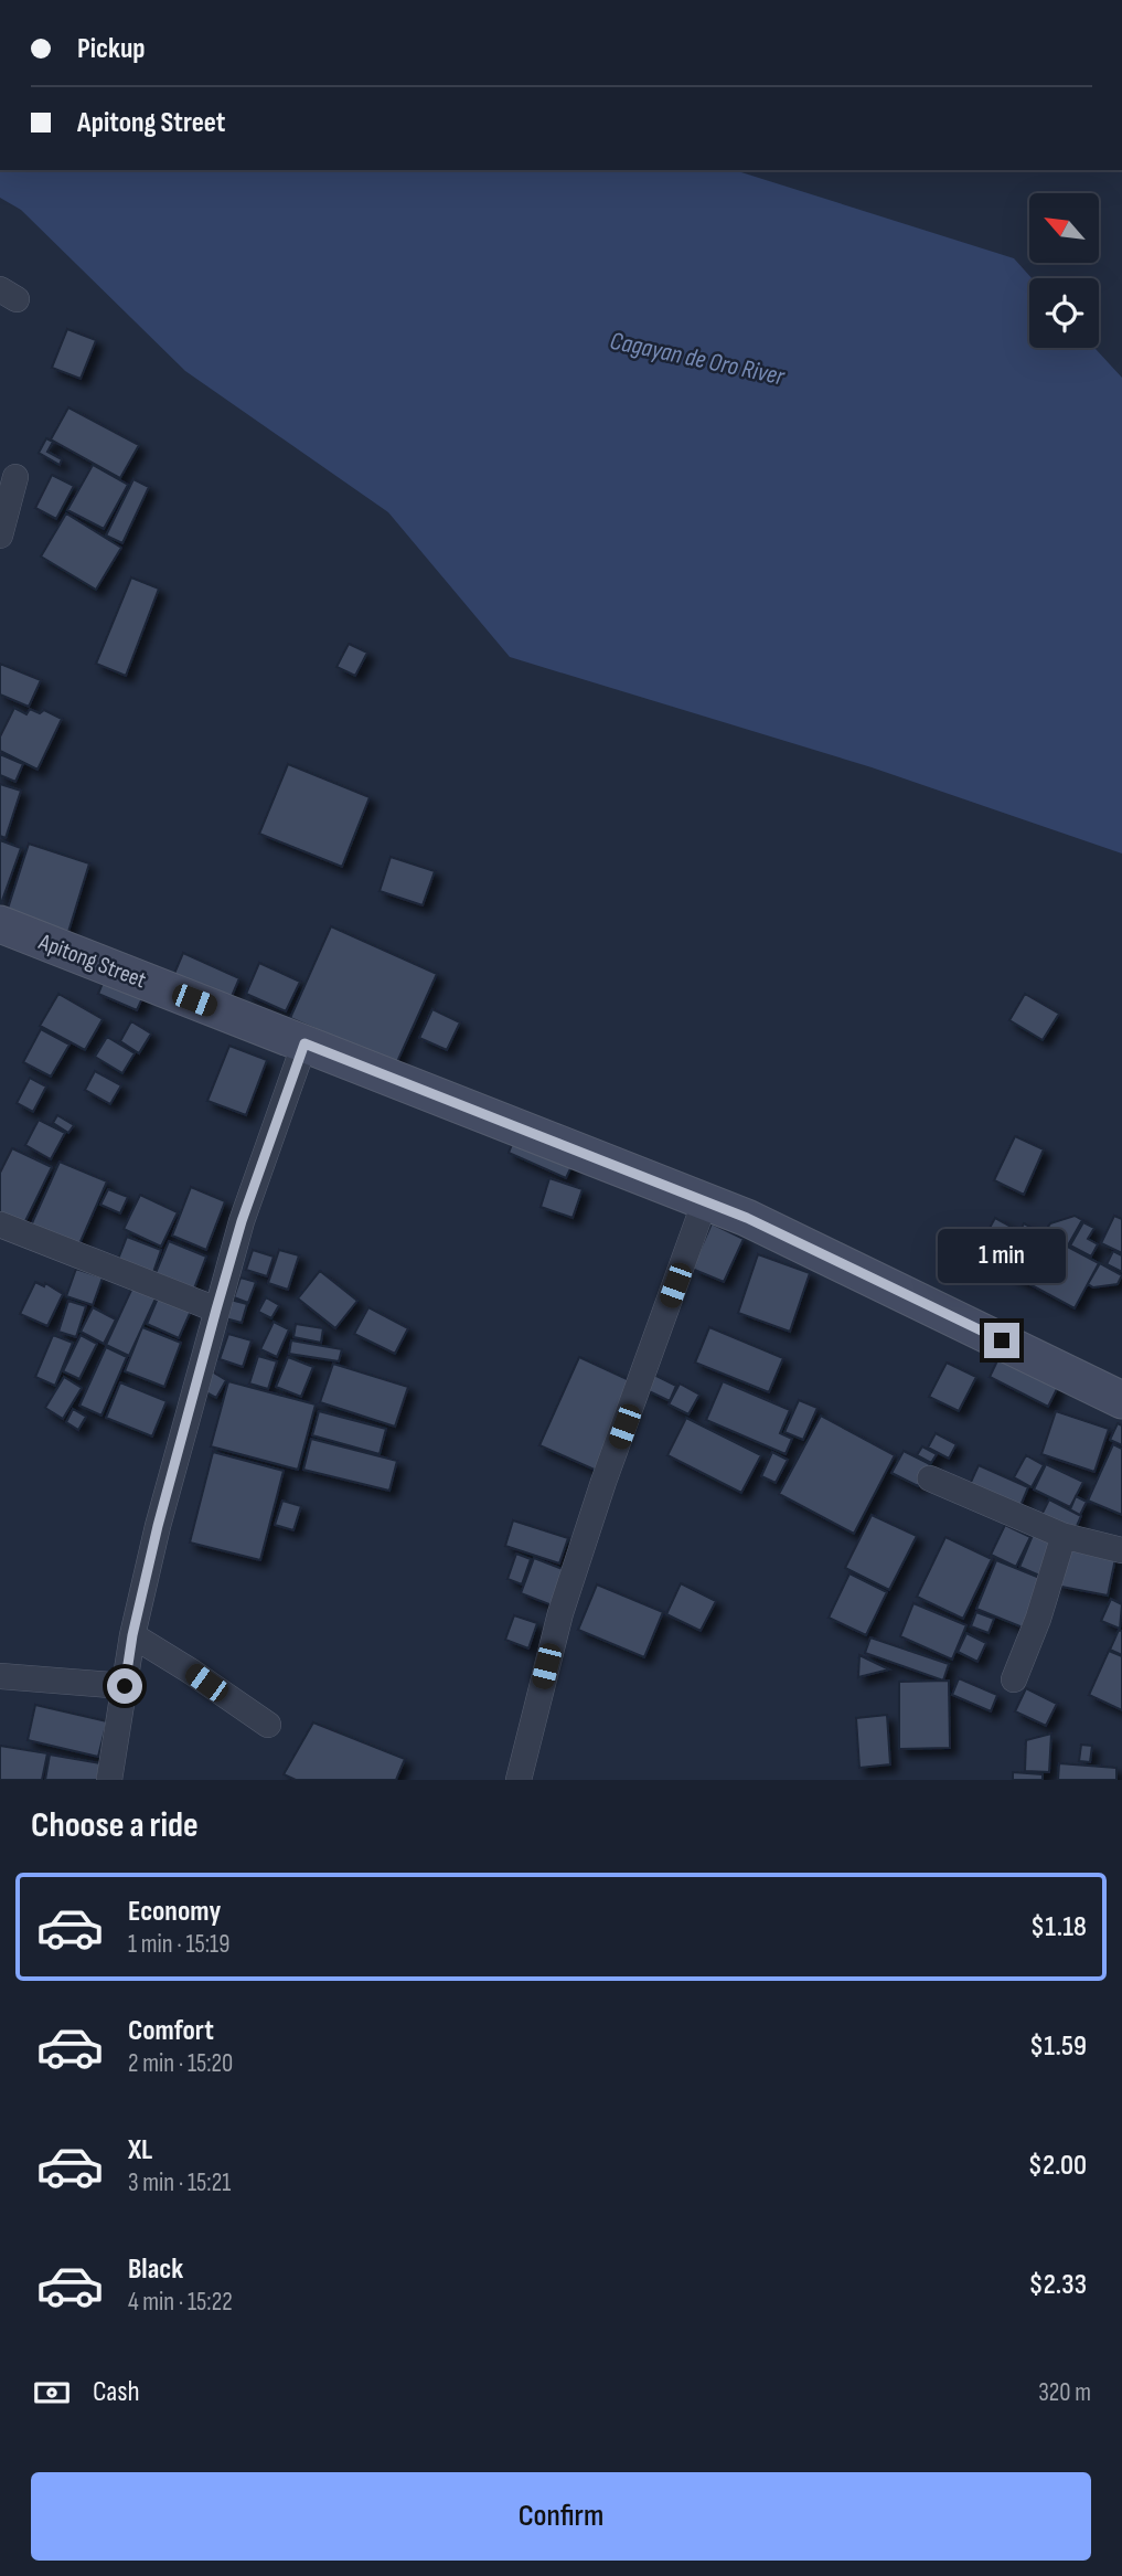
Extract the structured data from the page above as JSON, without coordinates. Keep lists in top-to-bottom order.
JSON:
{
  "streets": {
    "street": ["Apitong Street"]
  },
  "water": ["Cagayan de Oro River"],
  "north": "top left",
  "page": {
    "banner": ["Pickup", "Apitong Street"],
    "bubble": "1 min",
    "heading": "Choose a ride",
    "list": [
      {
        "name": "Economy",
        "note": "1 min · 15:19",
        "value": "$1.18"
      },
      {
        "name": "Comfort",
        "note": "2 min · 15:20",
        "value": "$1.59"
      },
      {
        "name": "XL",
        "note": "3 min · 15:21",
        "value": "$2.00"
      },
      {
        "name": "Black",
        "note": "4 min · 15:22",
        "value": "$2.33"
      }
    ],
    "pay": ["Cash", "320 m"],
    "buttons": "Confirm"
  }
}
